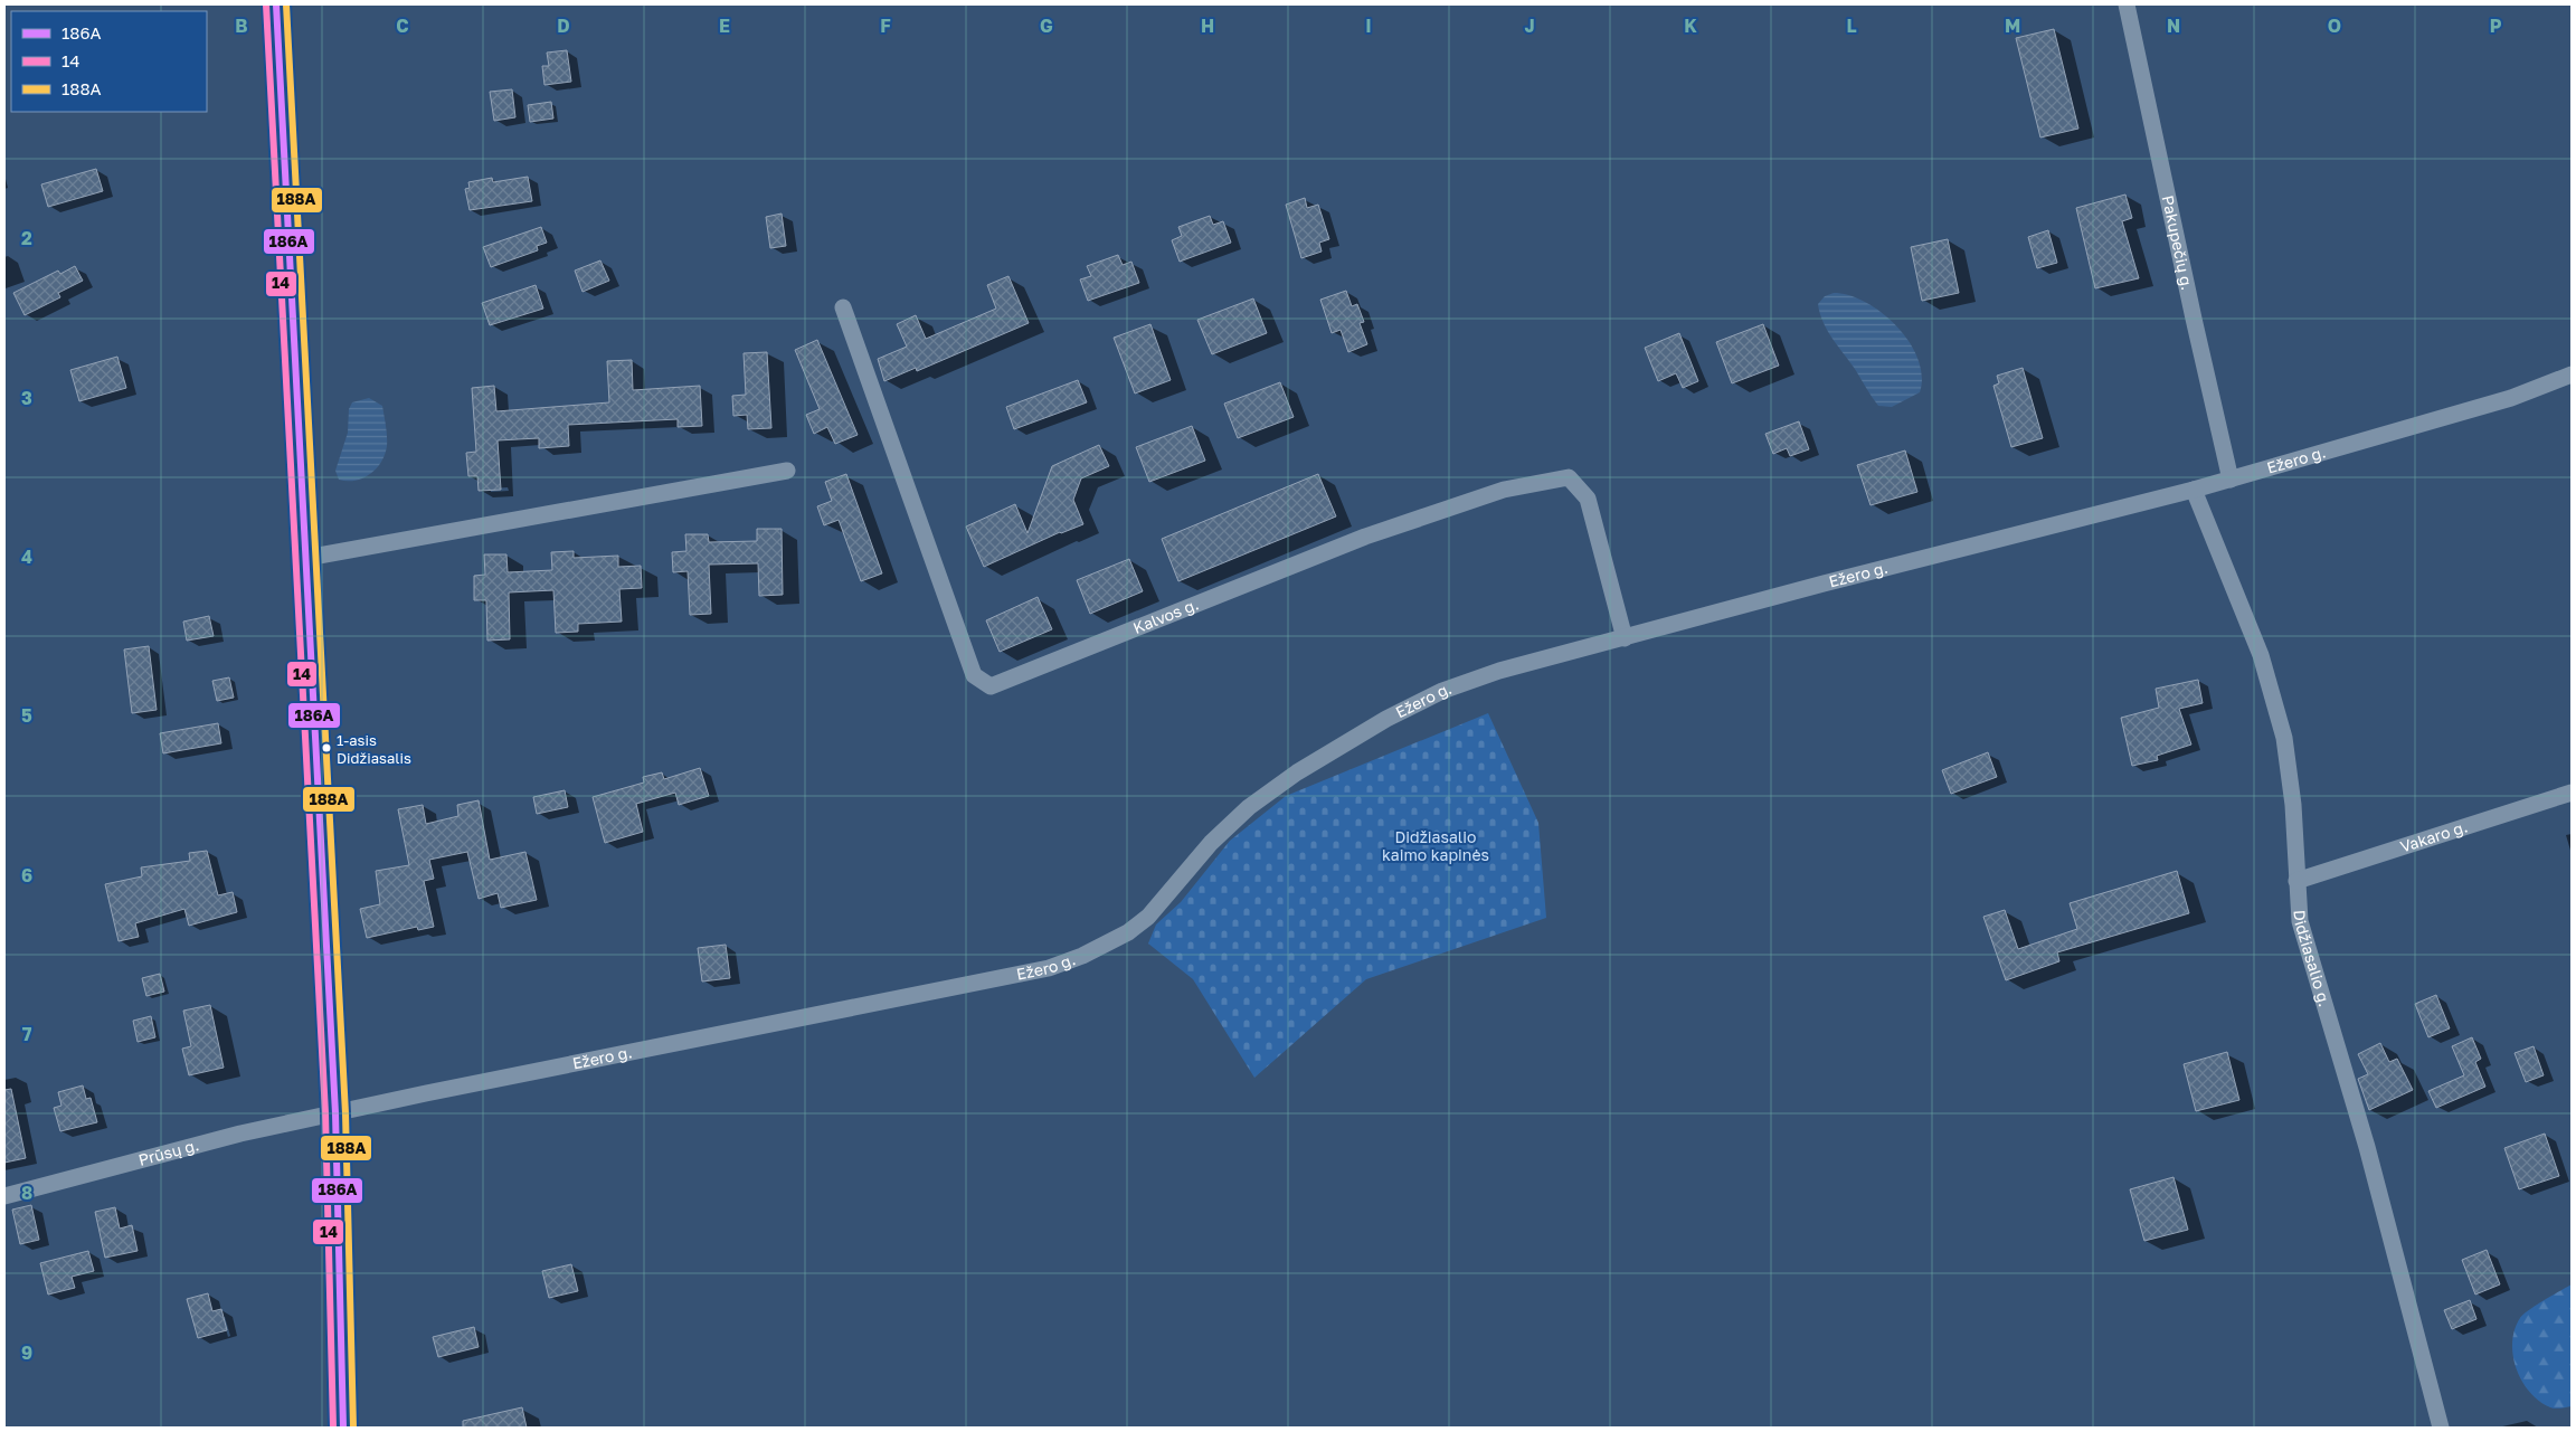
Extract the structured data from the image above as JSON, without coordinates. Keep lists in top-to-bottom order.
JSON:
{
  "streets": {
    "street": [
      "Pakupečių g.",
      "Ežero g.",
      "Kalvos g.",
      "Vakaro g.",
      "Didžiasalio g.",
      "Prūsų g."
    ]
  },
  "crossings": [
    ["Pakupečių g.", "Ežero g."],
    ["Ežero g.", "Kalvos g."],
    ["Ežero g.", "Didžiasalio g."],
    ["Ežero g.", "Prūsų g."],
    ["Vakaro g.", "Didžiasalio g."]
  ],
  "parks": ["Didžiasalio kaimo kapinės"],
  "places": ["1-asis Didžiasalis"],
  "lines": ["transit line 186A", "transit line 14", "transit line 188A"],
  "legend": ["186A", "14", "188A"],
  "grid": {
    "columns": [
      "B",
      "C",
      "D",
      "E",
      "F",
      "G",
      "H",
      "I",
      "J",
      "K",
      "L",
      "M",
      "N",
      "O",
      "P"
    ],
    "rows": [
      "2",
      "3",
      "4",
      "5",
      "6",
      "7",
      "8",
      "9"
    ]
  }
}
